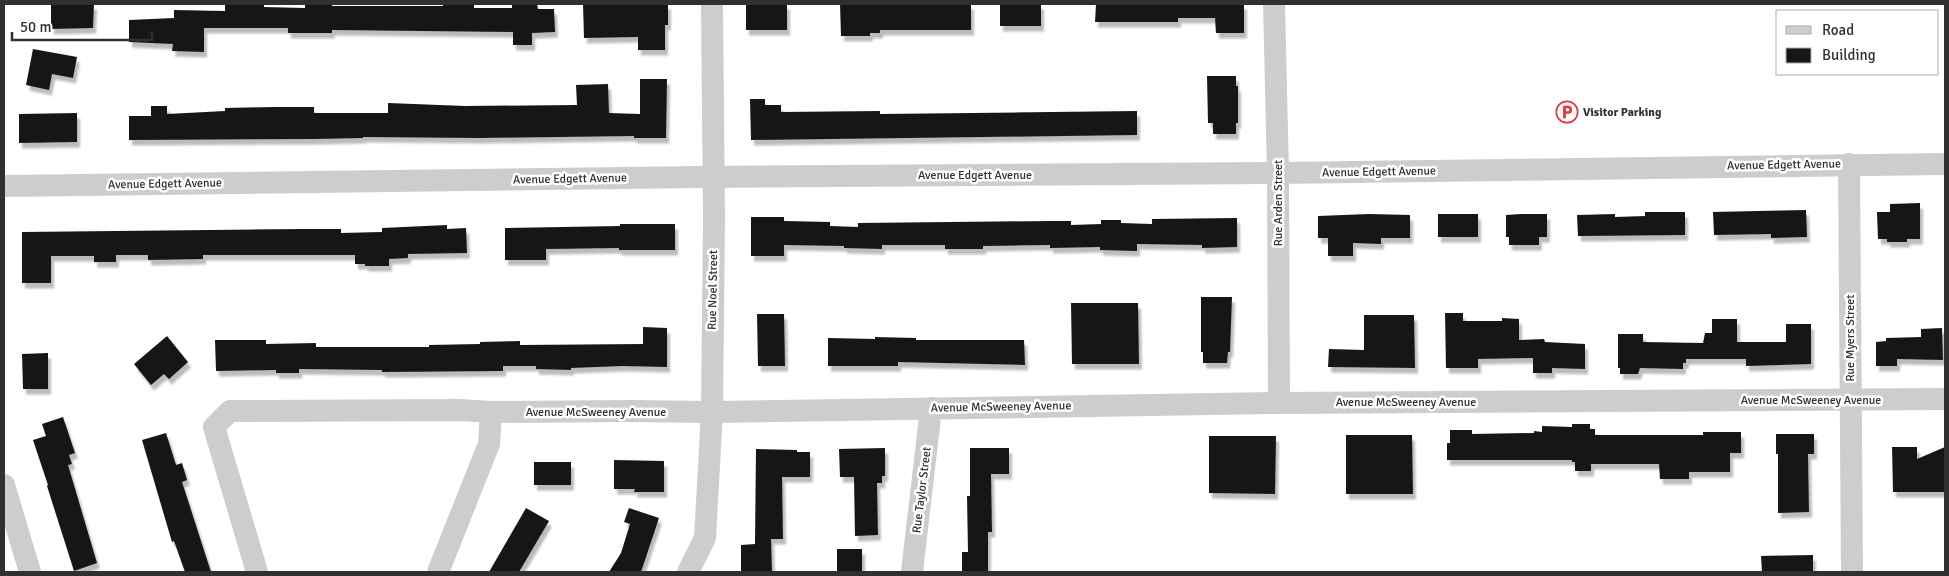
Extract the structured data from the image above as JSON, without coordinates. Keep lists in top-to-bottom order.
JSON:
{
  "streets": {
    "street": [
      "Avenue Edgett Avenue",
      "Rue Arden Street",
      "Rue Noel Street",
      "Rue Myers Street",
      "Avenue McSweeney Avenue",
      "Rue Taylor Street"
    ]
  },
  "crossings": [
    ["Avenue Edgett Avenue", "Rue Arden Street"],
    ["Avenue Edgett Avenue", "Rue Noel Street"],
    ["Avenue Edgett Avenue", "Rue Myers Street"],
    ["Rue Arden Street", "Avenue McSweeney Avenue"],
    ["Rue Noel Street", "Avenue McSweeney Avenue"],
    ["Rue Myers Street", "Avenue McSweeney Avenue"],
    ["Avenue McSweeney Avenue", "Rue Taylor Street"]
  ],
  "places": {
    "parking": ["Visitor Parking"]
  },
  "legend": ["Road", "Building"],
  "scale_bar": "50 m"
}
